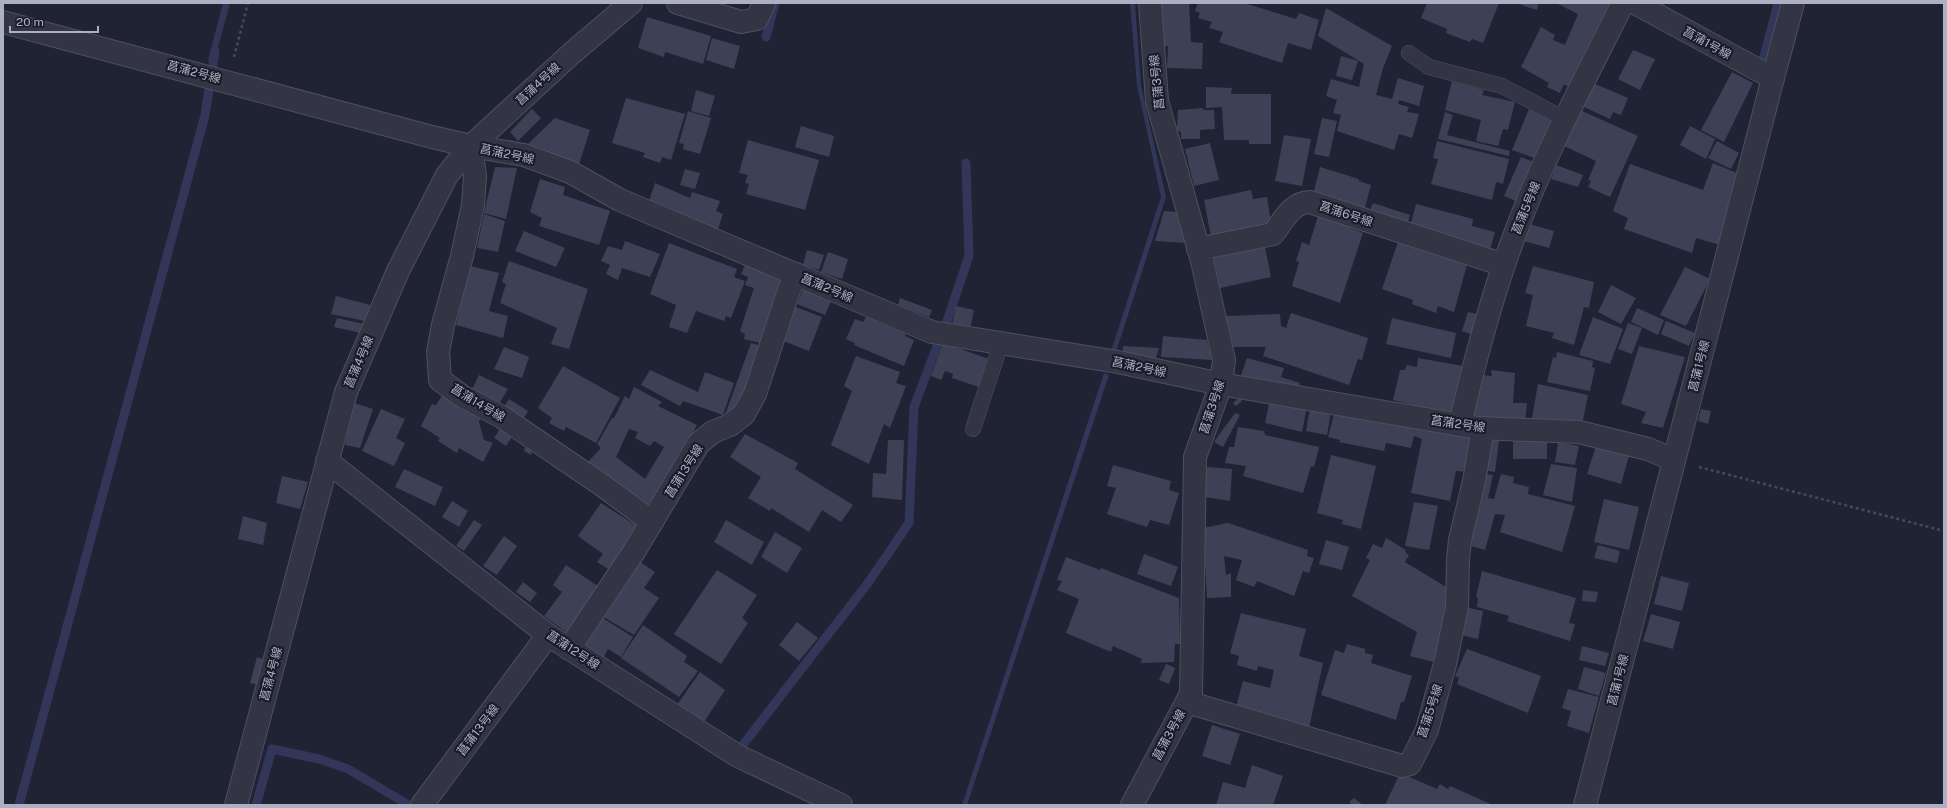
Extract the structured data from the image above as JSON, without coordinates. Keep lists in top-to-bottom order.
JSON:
{
  "streets": {
    "street": [
      "菖蒲1号線",
      "菖蒲2号線",
      "菖蒲3号線",
      "菖蒲4号線",
      "菖蒲5号線",
      "菖蒲6号線",
      "菖蒲14号線",
      "菖蒲13号線",
      "菖蒲12号線"
    ]
  },
  "crossings": [
    ["菖蒲1号線", "菖蒲2号線"],
    ["菖蒲2号線", "菖蒲3号線"],
    ["菖蒲2号線", "菖蒲4号線"],
    ["菖蒲2号線", "菖蒲5号線"],
    ["菖蒲2号線", "菖蒲14号線"],
    ["菖蒲2号線", "菖蒲13号線"],
    ["菖蒲3号線", "菖蒲5号線"],
    ["菖蒲3号線", "菖蒲6号線"],
    ["菖蒲4号線", "菖蒲14号線"],
    ["菖蒲4号線", "菖蒲12号線"],
    ["菖蒲5号線", "菖蒲6号線"],
    ["菖蒲14号線", "菖蒲13号線"],
    ["菖蒲13号線", "菖蒲12号線"]
  ],
  "scale_bar": "20 m"
}
